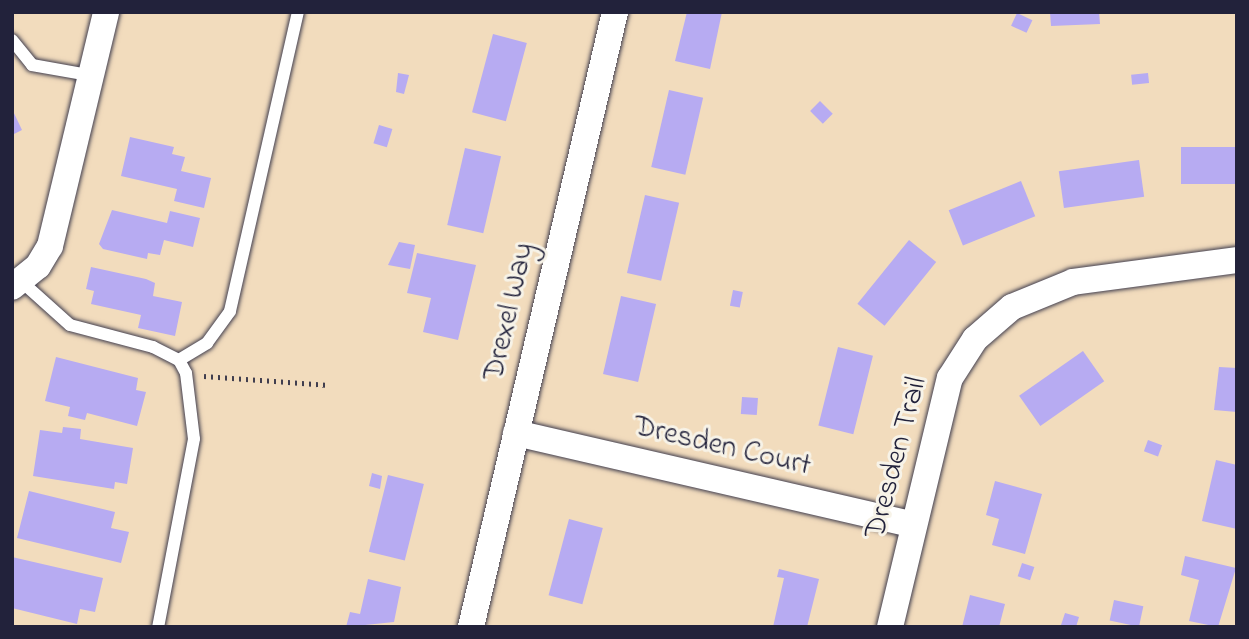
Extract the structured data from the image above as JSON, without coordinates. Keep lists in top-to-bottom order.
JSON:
{
  "streets": {
    "street": ["Drexel Way", "Dresden Court", "Dresden Trail"]
  },
  "crossings": [
    ["Drexel Way", "Dresden Court"],
    ["Dresden Court", "Dresden Trail"]
  ]
}
